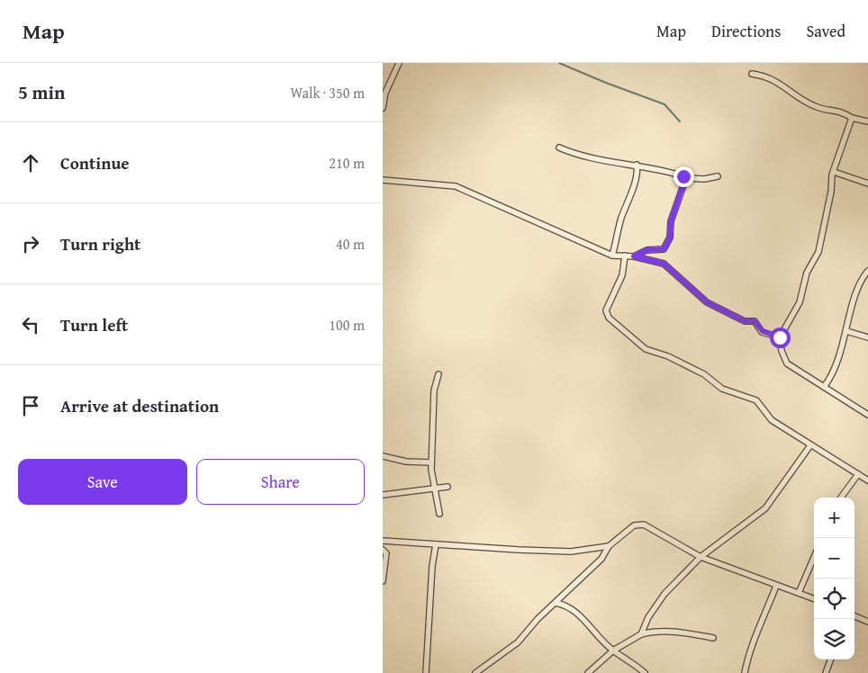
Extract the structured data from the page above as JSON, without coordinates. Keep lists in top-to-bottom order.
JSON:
{
  "page": {
    "header": "Map",
    "nav": ["Map", "Directions", "Saved"],
    "heading": ["5 min", "Walk · 350 m"],
    "list": [
      ["Continue", "210 m"],
      ["Turn right", "40 m"],
      ["Turn left", "100 m"],
      "Arrive at destination"
    ],
    "buttons": ["Save", "Share"],
    "map_buttons": ["+", "−"]
  }
}
